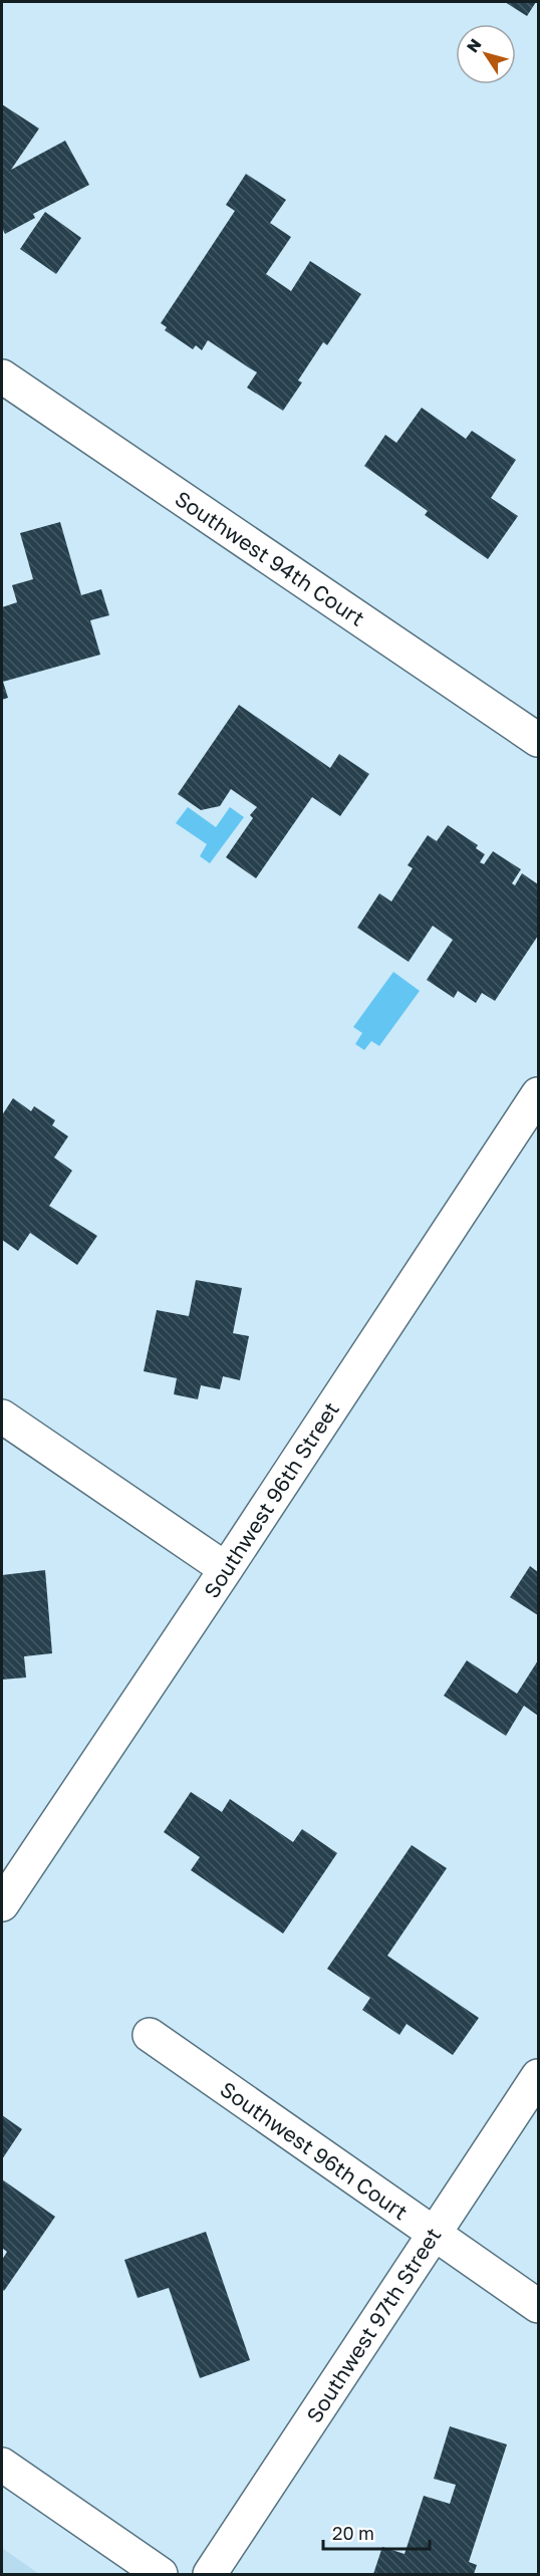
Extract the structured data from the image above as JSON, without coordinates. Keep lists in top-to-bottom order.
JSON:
{
  "streets": {
    "street": [
      "Southwest 94th Court",
      "Southwest 96th Street",
      "Southwest 96th Court",
      "Southwest 97th Street"
    ]
  },
  "crossings": [
    ["Southwest 96th Court", "Southwest 97th Street"]
  ],
  "scale_bar": "20 m",
  "north": "top left"
}
